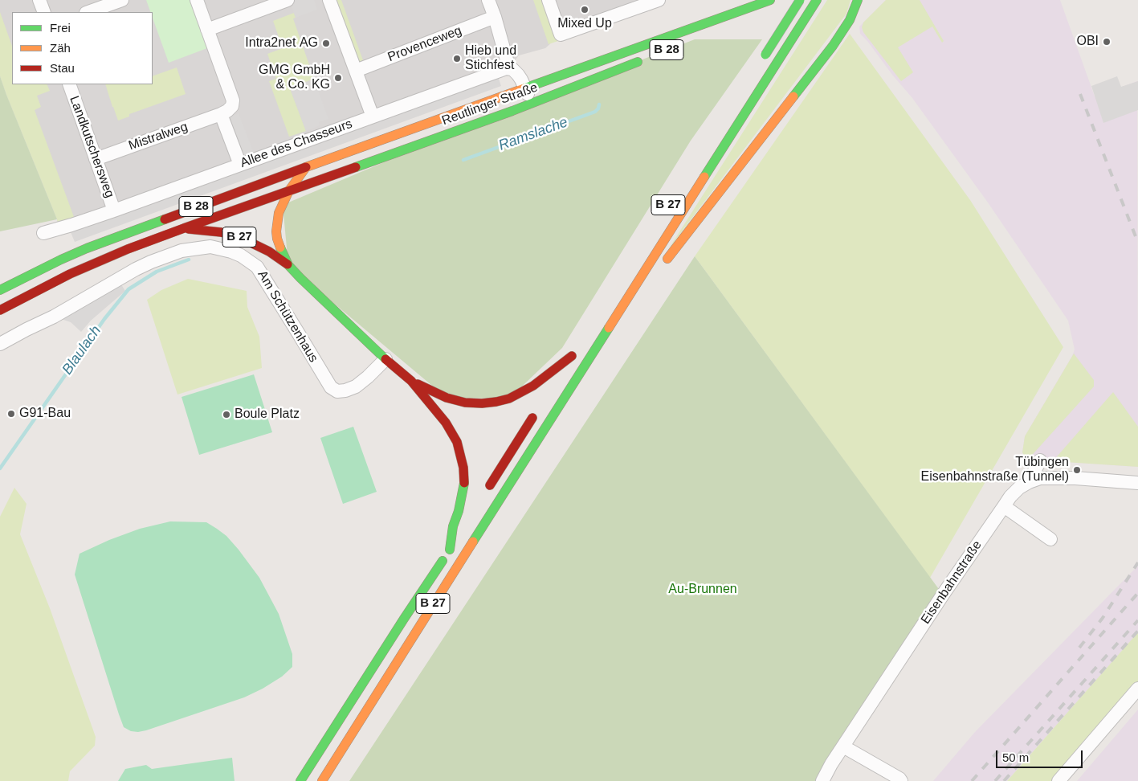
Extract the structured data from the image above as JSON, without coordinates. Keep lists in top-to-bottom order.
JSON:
{
  "streets": {
    "main road": ["B 28", "Reutlinger Straße", "B 27"],
    "street": [
      "Provenceweg",
      "Mistralweg",
      "Allee des Chasseurs",
      "Landkutschersweg",
      "Am Schützenhaus",
      "Eisenbahnstraße"
    ]
  },
  "crossings": [
    ["B 28", "Reutlinger Straße"],
    ["B 28", "B 27"],
    ["Reutlinger Straße", "B 27"],
    ["Mistralweg", "Landkutschersweg"],
    ["Allee des Chasseurs", "Landkutschersweg"],
    ["B 27", "Am Schützenhaus"]
  ],
  "water": ["Ramslache", "Blaulach"],
  "parks": ["Au-Brunnen"],
  "places": [
    "Mixed Up",
    "OBI",
    "Intra2net AG",
    "Hieb und Stichfest",
    "GMG GmbH & Co. KG",
    "G91-Bau",
    "Boule Platz",
    "Tübingen Eisenbahnstraße (Tunnel)"
  ],
  "legend": ["Frei", "Zäh", "Stau"],
  "scale_bar": "50 m"
}
